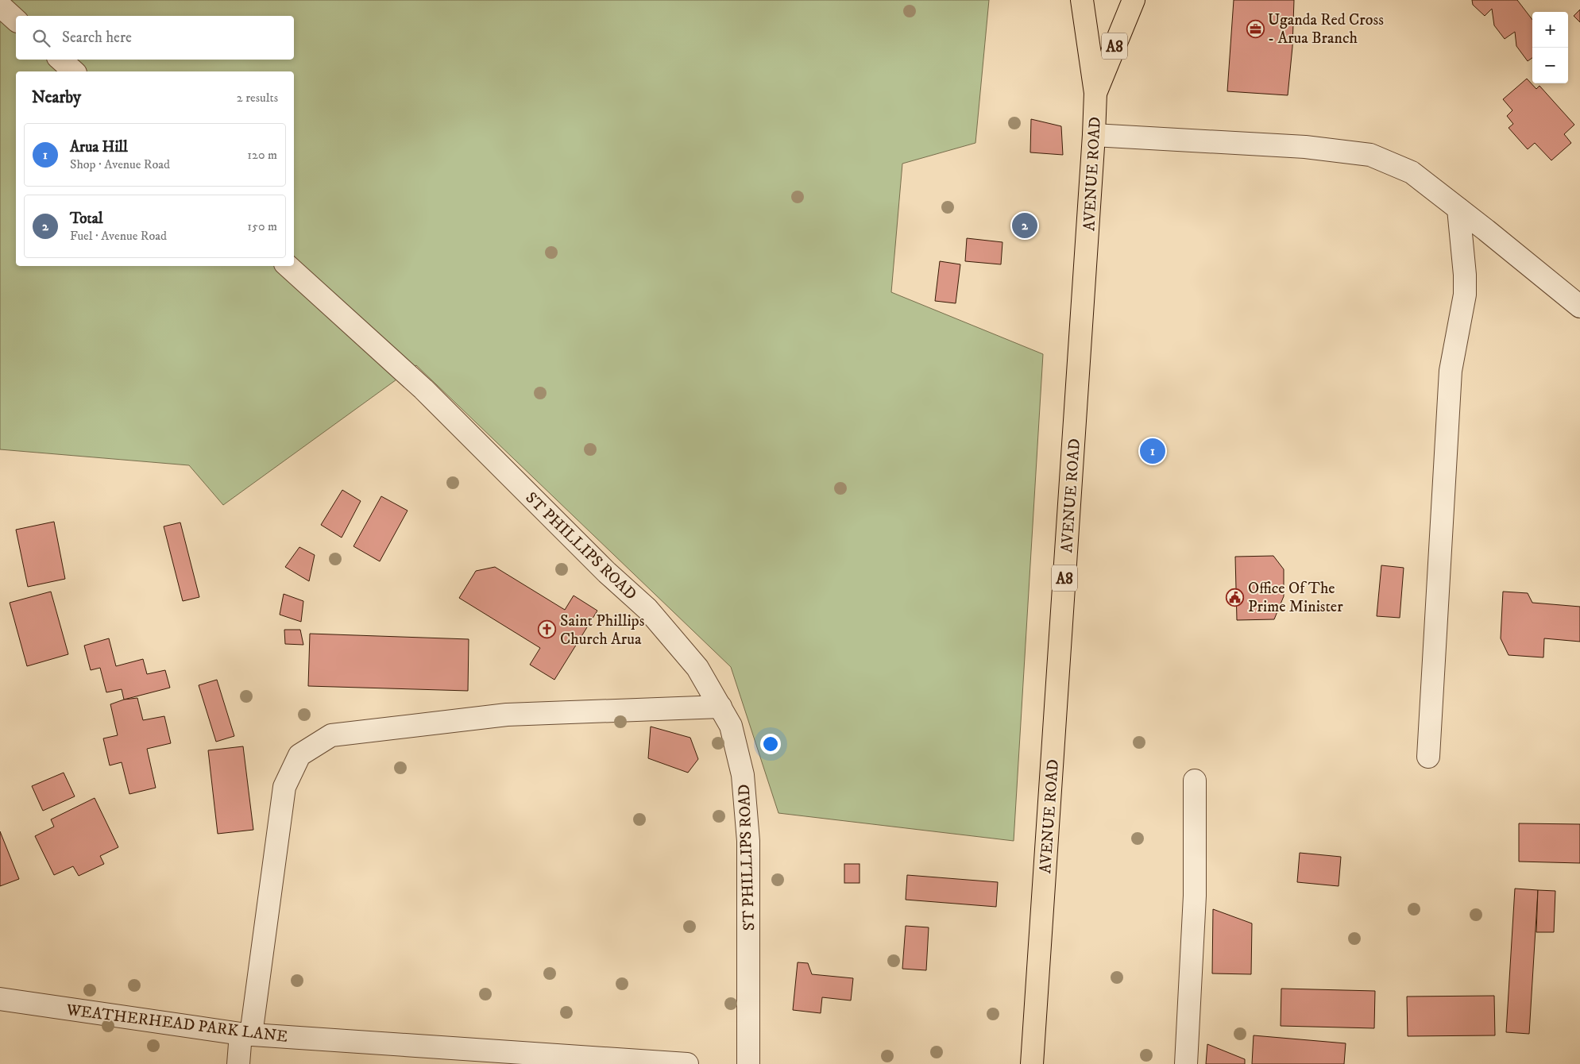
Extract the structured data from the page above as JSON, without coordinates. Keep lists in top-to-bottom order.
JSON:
{
  "streets": {
    "main road": ["A8", "AVENUE ROAD"],
    "street": ["ST PHILLIPS ROAD", "WEATHERHEAD PARK LANE"]
  },
  "places": {
    "office": ["Uganda Red Cross - Arua Branch"],
    "public building": ["Office Of The Prime Minister"],
    "church": ["Saint Phillips Church Arua"]
  },
  "page": {
    "map_buttons": ["+", "−"],
    "search": "Search here",
    "heading": ["Nearby", "2 results"],
    "list": [
      {
        "mark": "1",
        "name": "Arua Hill",
        "note": "Shop · Avenue Road",
        "value": "120 m"
      },
      {
        "mark": "2",
        "name": "Total",
        "note": "Fuel · Avenue Road",
        "value": "150 m"
      }
    ],
    "pins": ["2", "1"]
  }
}
